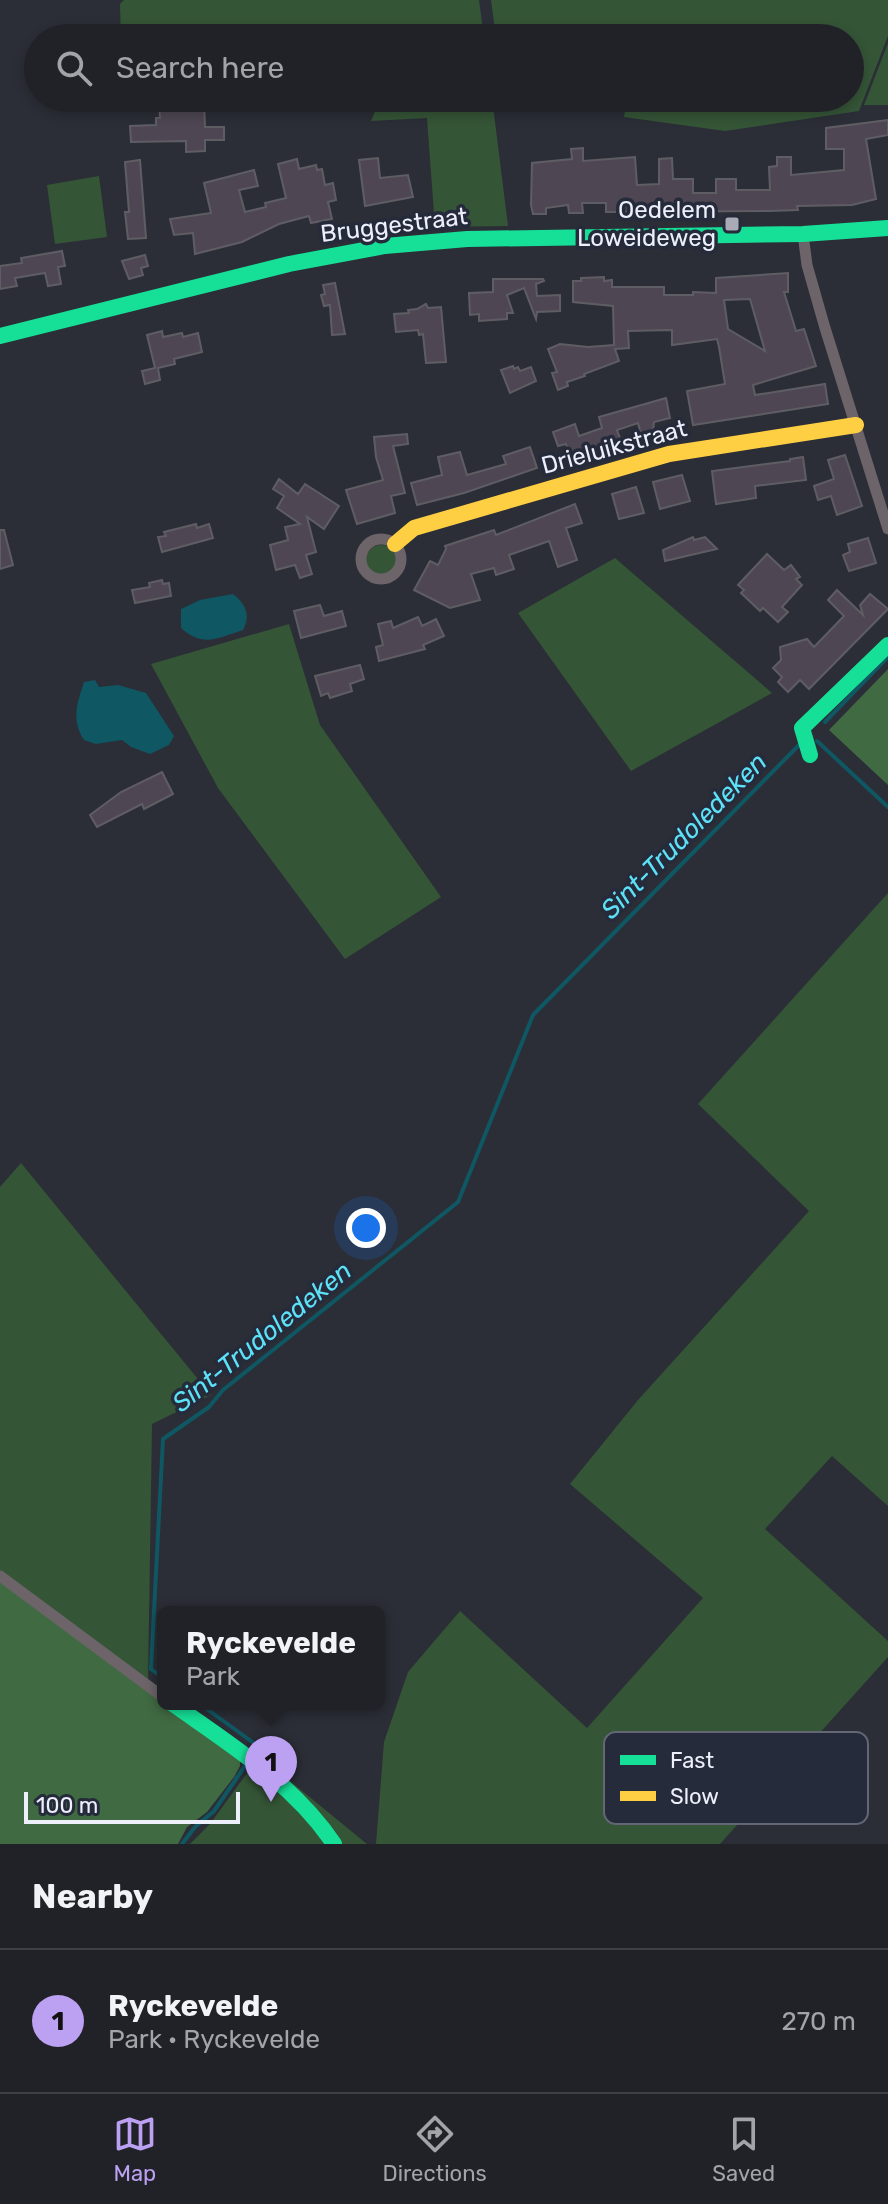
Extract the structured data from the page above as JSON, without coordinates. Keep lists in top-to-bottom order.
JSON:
{
  "streets": {
    "main road": ["Bruggestraat", "Drieluikstraat"]
  },
  "water": ["Sint-Trudoledeken"],
  "places": {
    "transit": ["Oedelem Loweideweg"]
  },
  "legend": ["Fast", "Slow"],
  "scale_bar": "100 m",
  "page": {
    "search": "Search here",
    "popup": ["Ryckevelde", "Park"],
    "pins": "1",
    "scale": "100 m",
    "heading": "Nearby",
    "list": [
      {
        "mark": "1",
        "name": "Ryckevelde",
        "note": "Park · Ryckevelde",
        "value": "270 m"
      }
    ],
    "nav": ["Map", "Directions", "Saved"]
  }
}
